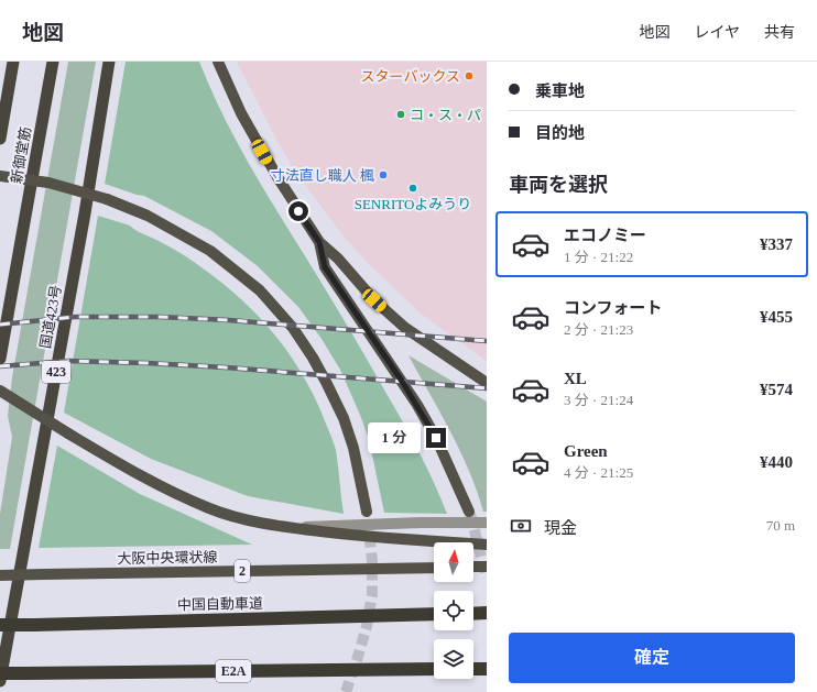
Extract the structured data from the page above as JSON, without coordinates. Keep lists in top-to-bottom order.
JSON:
{
  "streets": {
    "highway": [
      "新御堂筋",
      "国道423号",
      "423",
      "中国自動車道",
      "E2A"
    ],
    "main road": ["大阪中央環状線", "2"]
  },
  "places": [
    "スターバックス",
    "コ・ス・パ",
    "寸法直し職人 楓",
    "SENRITOよみうり"
  ],
  "north": "top",
  "page": {
    "header": "地図",
    "nav": ["地図", "レイヤ", "共有"],
    "banner": ["乗車地", "目的地"],
    "heading": "車両を選択",
    "list": [
      {
        "name": "エコノミー",
        "note": "1 分 · 21:22",
        "value": "¥337"
      },
      {
        "name": "コンフォート",
        "note": "2 分 · 21:23",
        "value": "¥455"
      },
      {
        "name": "XL",
        "note": "3 分 · 21:24",
        "value": "¥574"
      },
      {
        "name": "Green",
        "note": "4 分 · 21:25",
        "value": "¥440"
      }
    ],
    "bubble": "1 分",
    "pay": ["現金", "70 m"],
    "buttons": "確定"
  }
}
